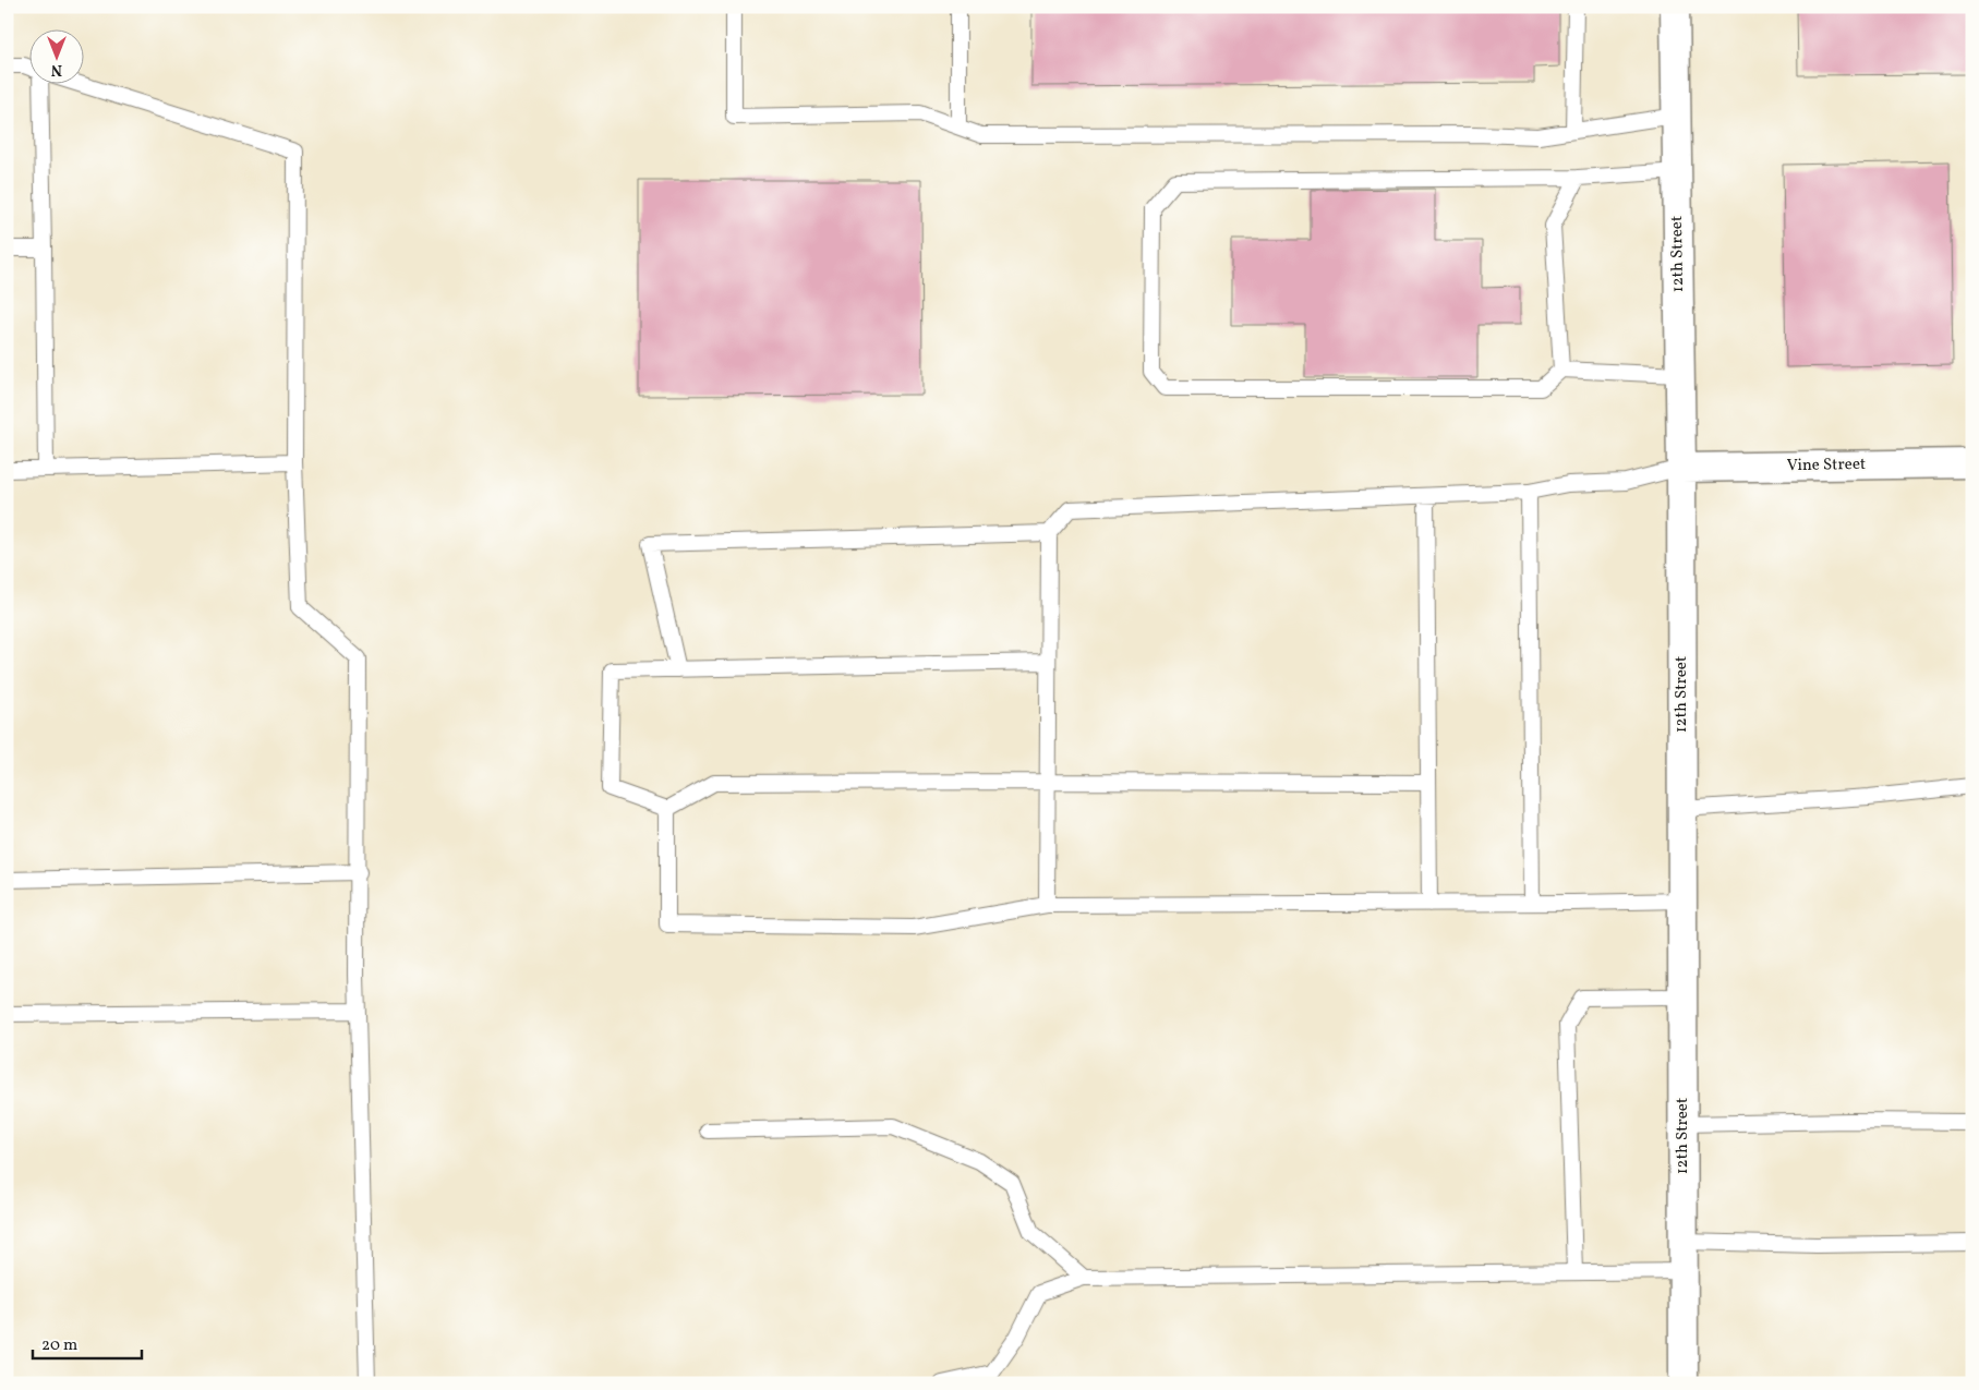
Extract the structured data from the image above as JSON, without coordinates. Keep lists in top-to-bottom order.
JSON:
{
  "streets": {
    "street": ["12th Street", "Vine Street"]
  },
  "crossings": [
    ["12th Street", "Vine Street"]
  ],
  "scale_bar": "20 m",
  "north": "bottom"
}
